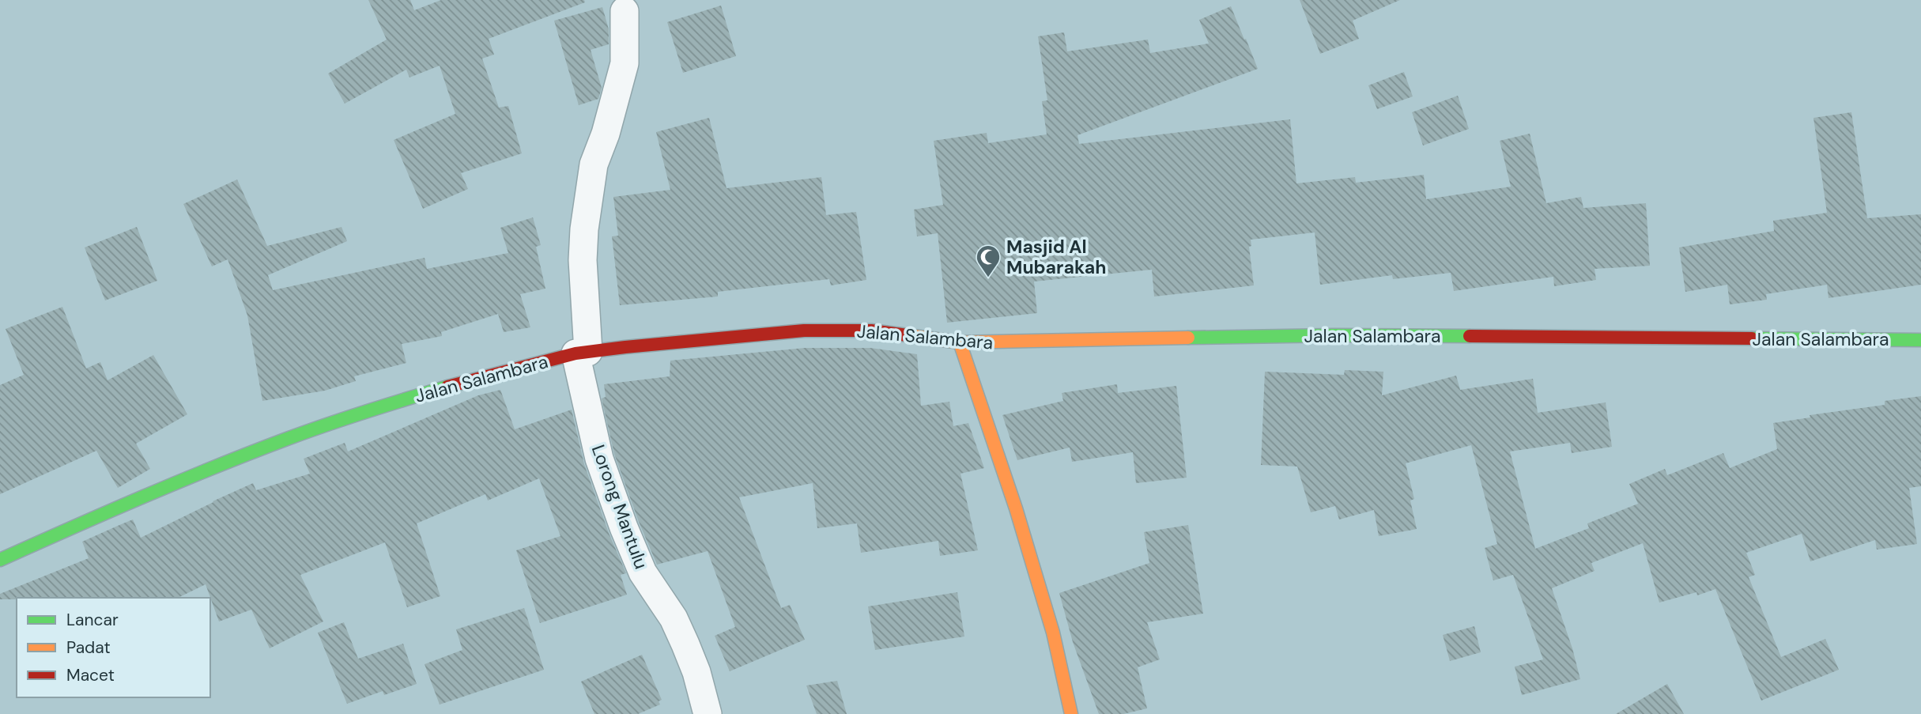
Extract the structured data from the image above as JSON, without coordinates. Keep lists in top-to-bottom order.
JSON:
{
  "streets": {
    "street": ["Jalan Salambara", "Lorong Mantulu"]
  },
  "crossings": [
    ["Jalan Salambara", "Lorong Mantulu"]
  ],
  "places": {
    "mosque": ["Masjid Al Mubarakah"]
  },
  "legend": ["Lancar", "Padat", "Macet"]
}
